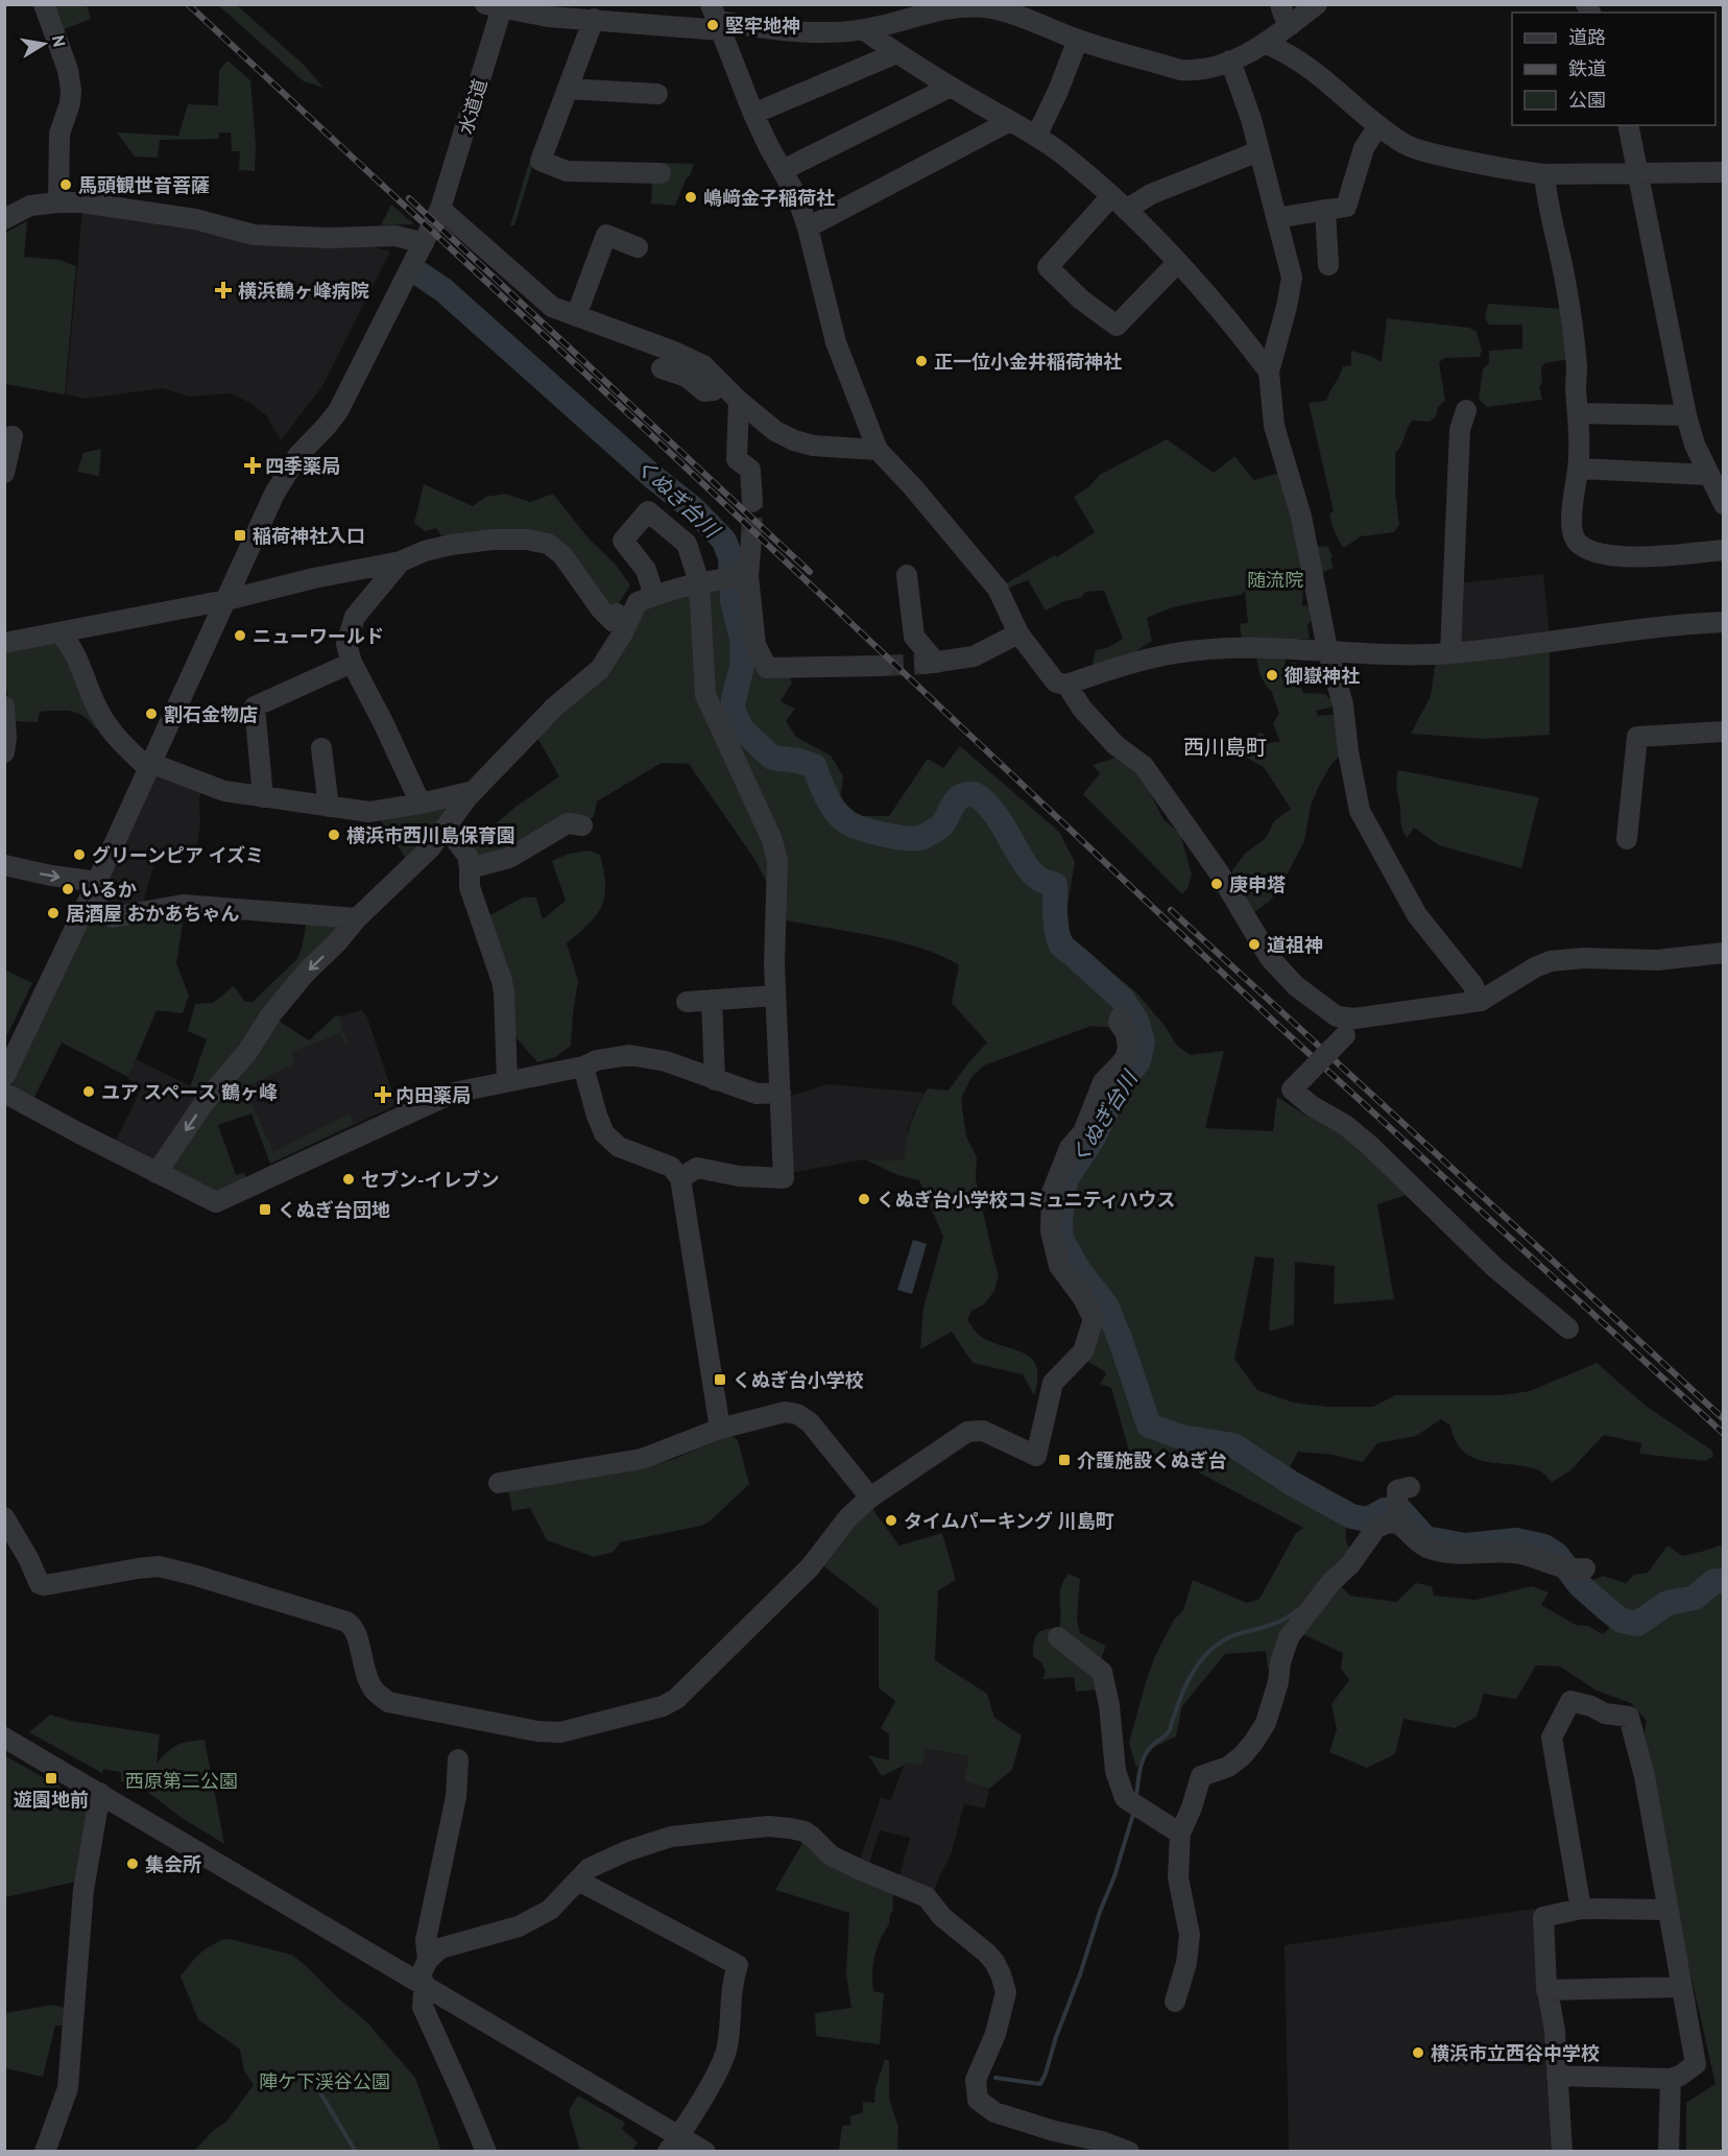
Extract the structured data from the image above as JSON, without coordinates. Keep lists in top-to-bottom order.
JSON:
{
  "streets": {
    "street": ["水道道"]
  },
  "districts": ["西川島町"],
  "water": ["くぬぎ台川"],
  "parks": ["随流院", "西原第二公園", "陣ケ下渓谷公園"],
  "places": {
    "other": [
      "堅牢地神",
      "馬頭観世音菩薩",
      "嶋﨑金子稲荷社",
      "正一位小金井稲荷神社",
      "ニューワールド",
      "御嶽神社",
      "割石金物店",
      "横浜市西川島保育園",
      "グリーンピア イズミ",
      "庚申塔",
      "いるか",
      "居酒屋 おかあちゃん",
      "道祖神",
      "ユア スペース 鶴ヶ峰",
      "セブン-イレブン",
      "くぬぎ台小学校コミュニティハウス",
      "タイムパーキング 川島町",
      "集会所",
      "横浜市立西谷中学校"
    ],
    "health": ["横浜鶴ヶ峰病院", "四季薬局", "内田薬局"],
    "transit": [
      "稲荷神社入口",
      "くぬぎ台団地",
      "くぬぎ台小学校",
      "介護施設くぬぎ台",
      "遊園地前"
    ]
  },
  "legend": ["道路", "鉄道", "公園"],
  "north": "right"
}
